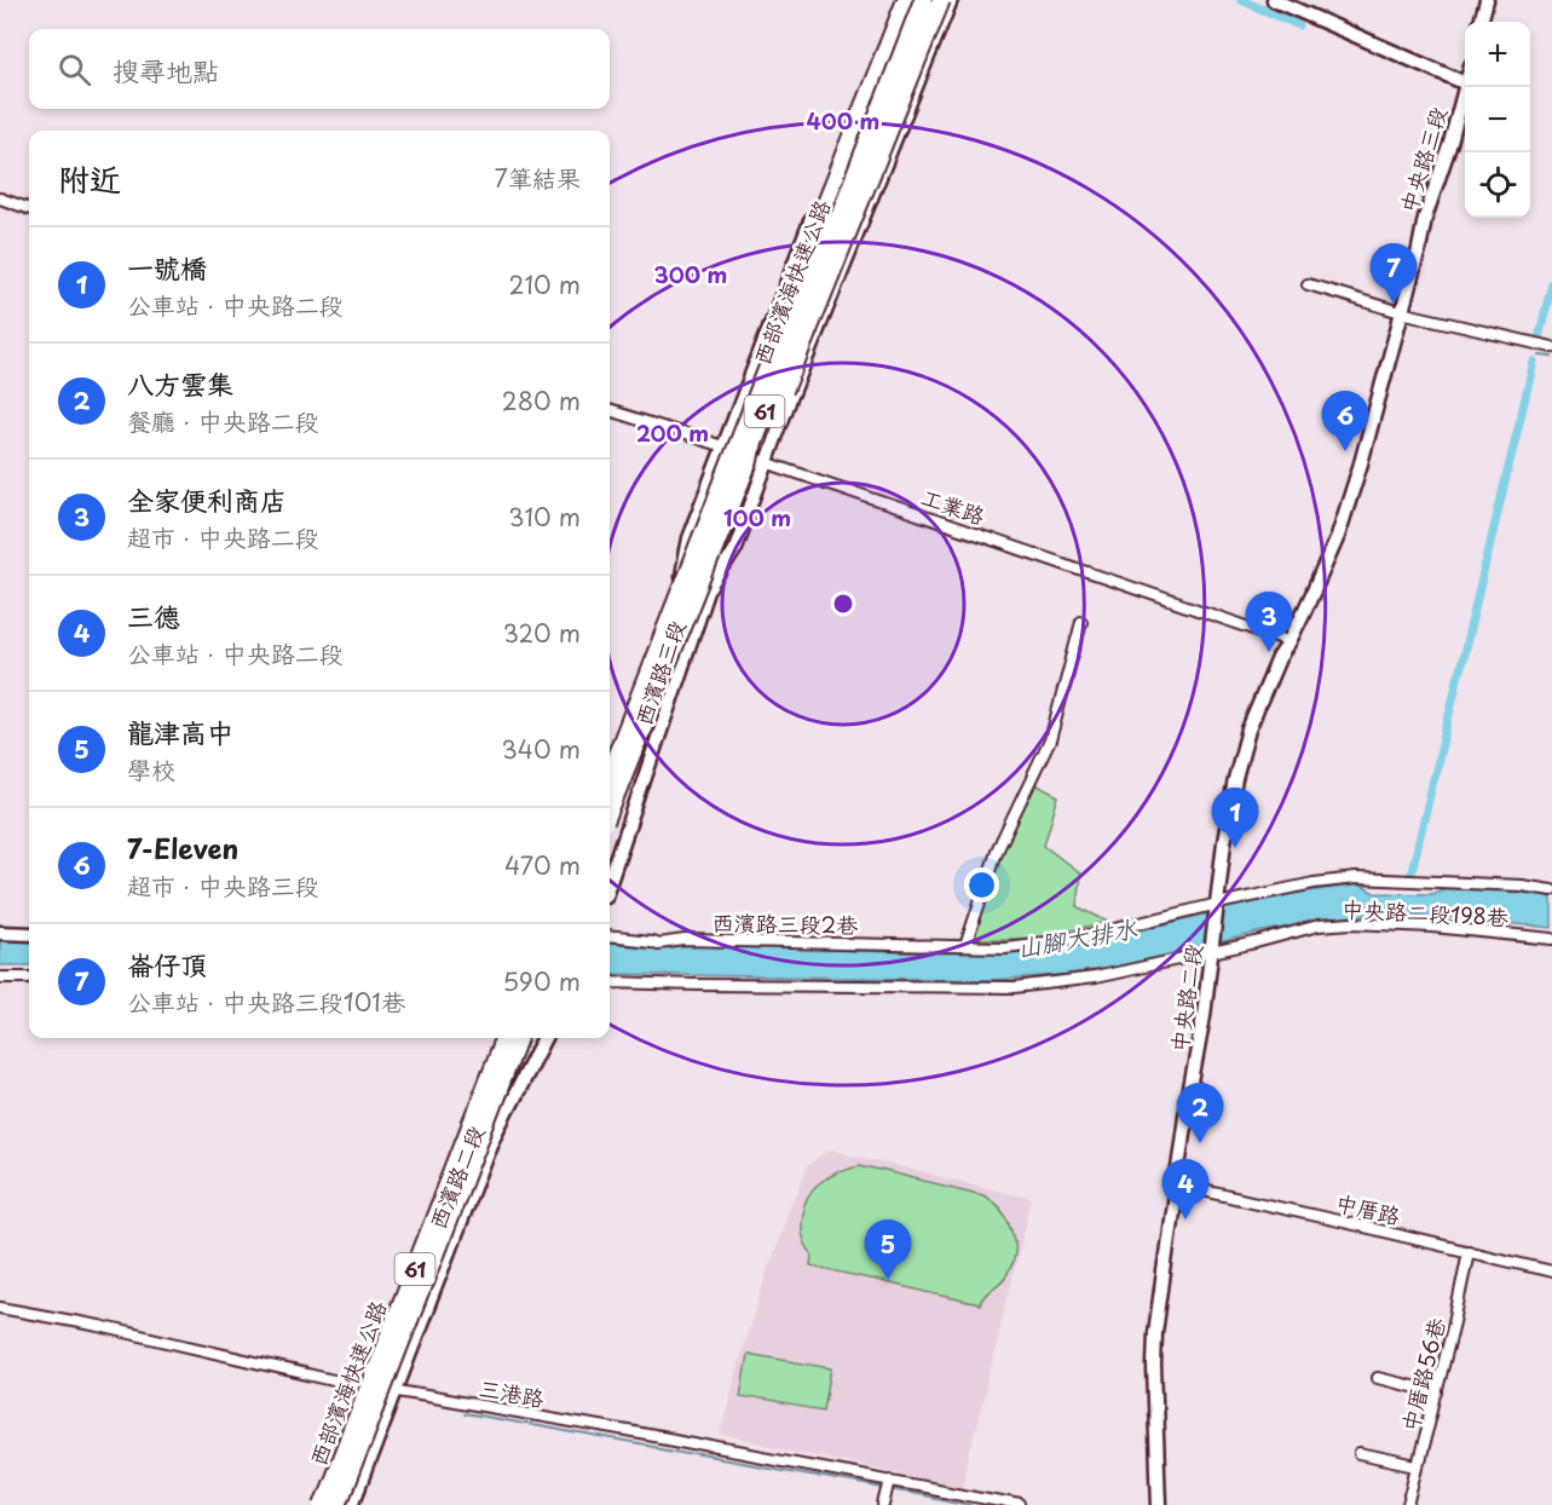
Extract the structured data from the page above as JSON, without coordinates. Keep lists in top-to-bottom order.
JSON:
{
  "streets": {
    "highway": ["西部濱海快速公路", "61"],
    "street": [
      "中央路三段",
      "工業路",
      "西濱路三段",
      "中央路二段198巷",
      "西濱路三段2巷",
      "中央路二段",
      "西濱路二段",
      "中厝路",
      "中厝路56巷",
      "三港路"
    ]
  },
  "crossings": [
    ["中央路三段", "中央路二段"],
    ["西部濱海快速公路", "工業路"],
    ["西部濱海快速公路", "西濱路三段"],
    ["工業路", "西濱路三段"],
    ["工業路", "中央路二段"],
    ["中央路二段198巷", "中央路二段"],
    ["西濱路三段2巷", "中央路二段"],
    ["中央路二段", "中厝路"],
    ["西濱路二段", "三港路"],
    ["中厝路", "中厝路56巷"]
  ],
  "water": ["山腳大排水"],
  "page": {
    "map_buttons": ["+", "−"],
    "search": "搜尋地點",
    "heading": ["附近", "7筆結果"],
    "list": [
      {
        "mark": "1",
        "name": "一號橋",
        "note": "公車站 · 中央路二段",
        "value": "210 m"
      },
      {
        "mark": "2",
        "name": "八方雲集",
        "note": "餐廳 · 中央路二段",
        "value": "280 m"
      },
      {
        "mark": "3",
        "name": "全家便利商店",
        "note": "超市 · 中央路二段",
        "value": "310 m"
      },
      {
        "mark": "4",
        "name": "三德",
        "note": "公車站 · 中央路二段",
        "value": "320 m"
      },
      {
        "mark": "5",
        "name": "龍津高中",
        "note": "學校",
        "value": "340 m"
      },
      {
        "mark": "6",
        "name": "7-Eleven",
        "note": "超市 · 中央路三段",
        "value": "470 m"
      },
      {
        "mark": "7",
        "name": "崙仔頂",
        "note": "公車站 · 中央路三段101巷",
        "value": "590 m"
      }
    ],
    "pins": [
      "7",
      "6",
      "3",
      "1",
      "2",
      "4",
      "5"
    ]
  },
  "rings": [
    "400 m",
    "300 m",
    "200 m",
    "100 m"
  ]
}
